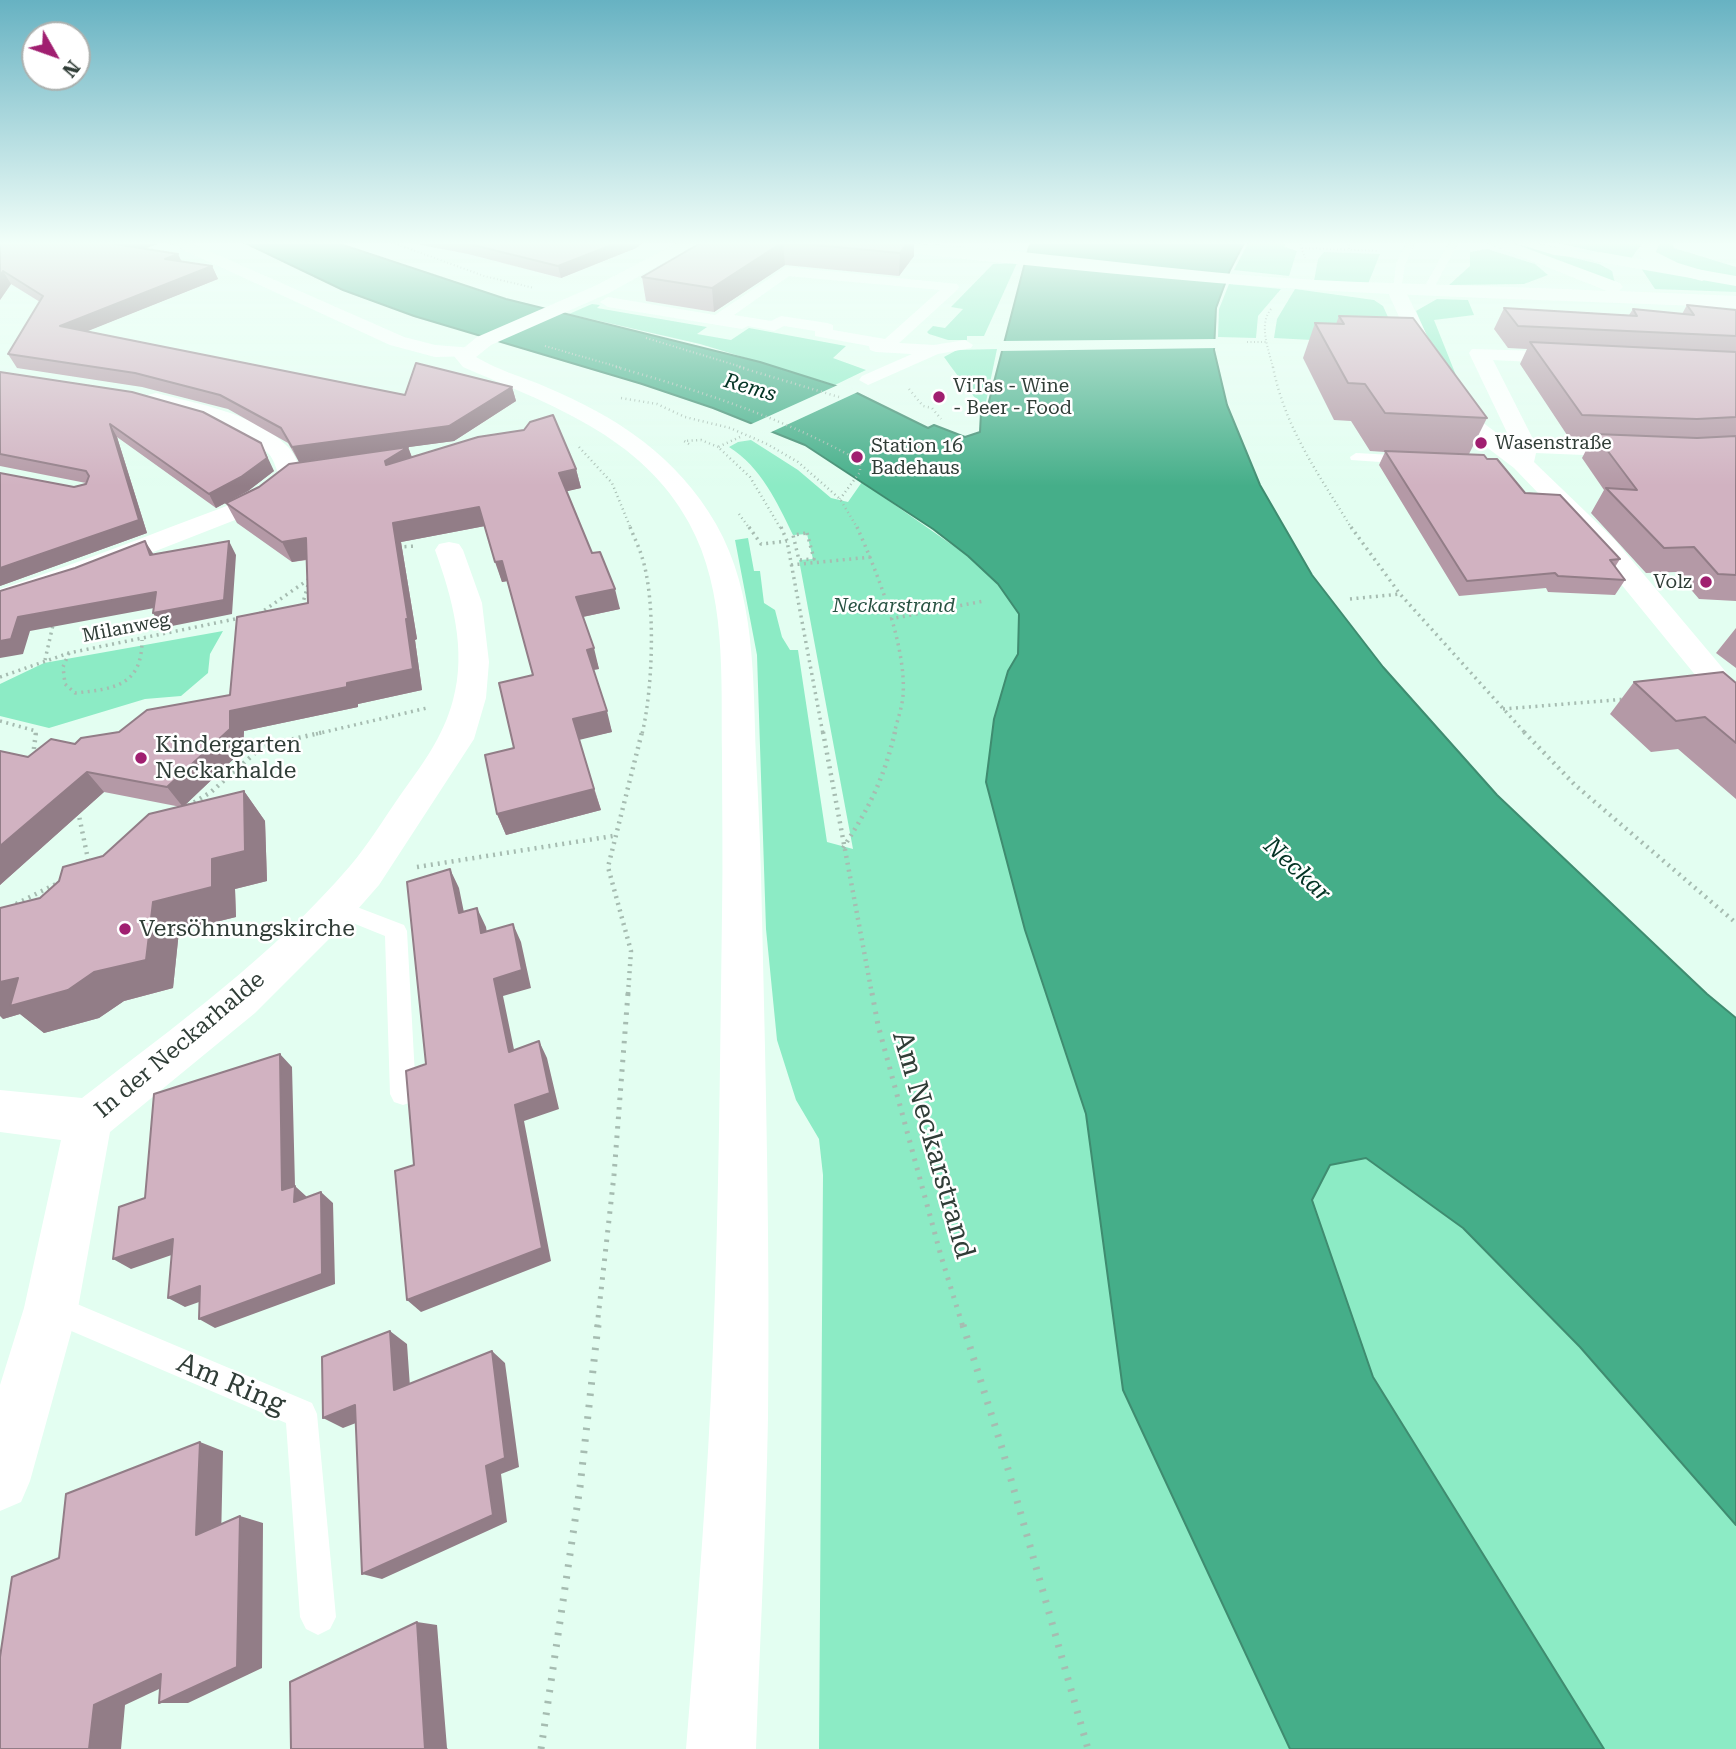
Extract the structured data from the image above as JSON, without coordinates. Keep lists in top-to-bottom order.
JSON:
{
  "streets": {
    "main road": ["In der Neckarhalde"],
    "lane": ["Am Ring"],
    "path": ["Milanweg", "Am Neckarstrand"]
  },
  "water": ["Rems", "Neckar"],
  "parks": ["Neckarstrand"],
  "places": [
    "ViTas - Wine - Beer - Food",
    "Wasenstraße",
    "Station 16 Badehaus",
    "Volz",
    "Kindergarten Neckarhalde",
    "Versöhnungskirche"
  ],
  "north": "bottom right"
}
